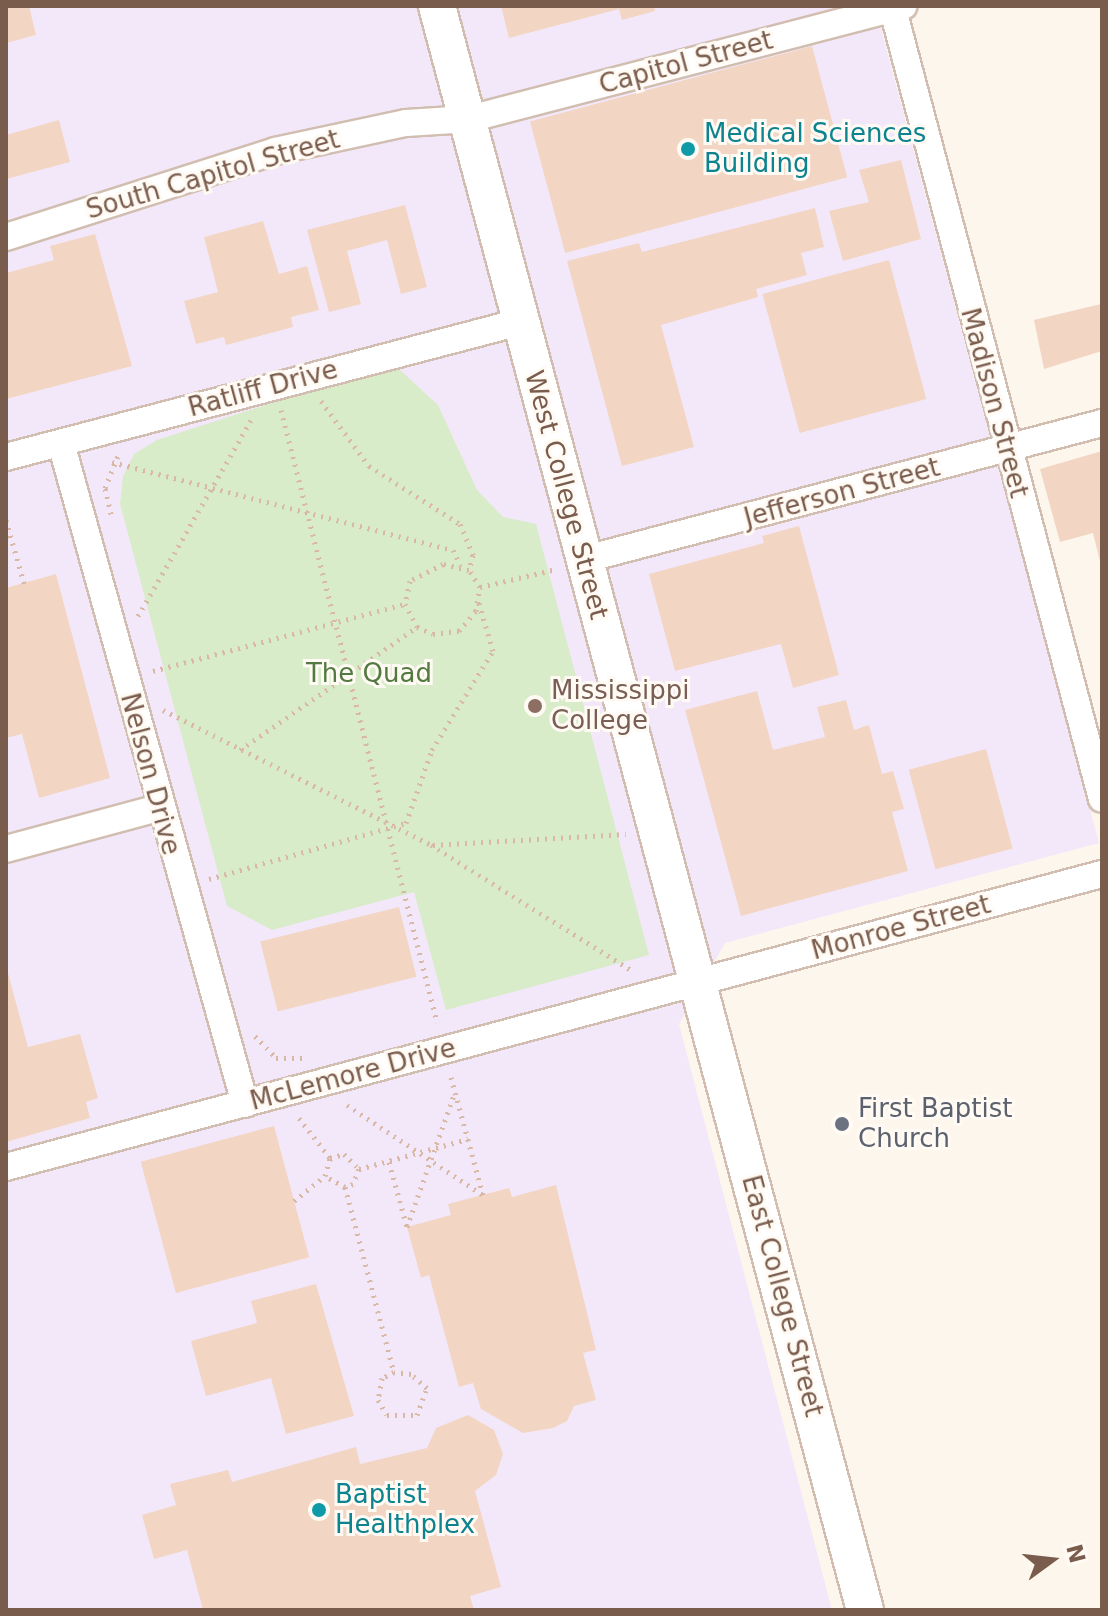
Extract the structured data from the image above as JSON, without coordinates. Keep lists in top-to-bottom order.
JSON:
{
  "streets": {
    "street": [
      "Capitol Street",
      "South Capitol Street",
      "Ratliff Drive",
      "Madison Street",
      "Jefferson Street",
      "West College Street",
      "Nelson Drive",
      "Monroe Street",
      "McLemore Drive",
      "East College Street"
    ]
  },
  "crossings": [
    ["Capitol Street", "South Capitol Street"],
    ["Capitol Street", "Madison Street"],
    ["Capitol Street", "West College Street"],
    ["South Capitol Street", "West College Street"],
    ["Ratliff Drive", "West College Street"],
    ["Ratliff Drive", "Nelson Drive"],
    ["Madison Street", "Jefferson Street"],
    ["Jefferson Street", "West College Street"],
    ["West College Street", "Monroe Street"],
    ["West College Street", "McLemore Drive"],
    ["West College Street", "East College Street"],
    ["Nelson Drive", "McLemore Drive"],
    ["Monroe Street", "McLemore Drive"],
    ["Monroe Street", "East College Street"],
    ["McLemore Drive", "East College Street"]
  ],
  "parks": ["The Quad"],
  "places": [
    "Medical Sciences Building",
    "Mississippi College",
    "First Baptist Church",
    "Baptist Healthplex"
  ],
  "north": "right"
}
